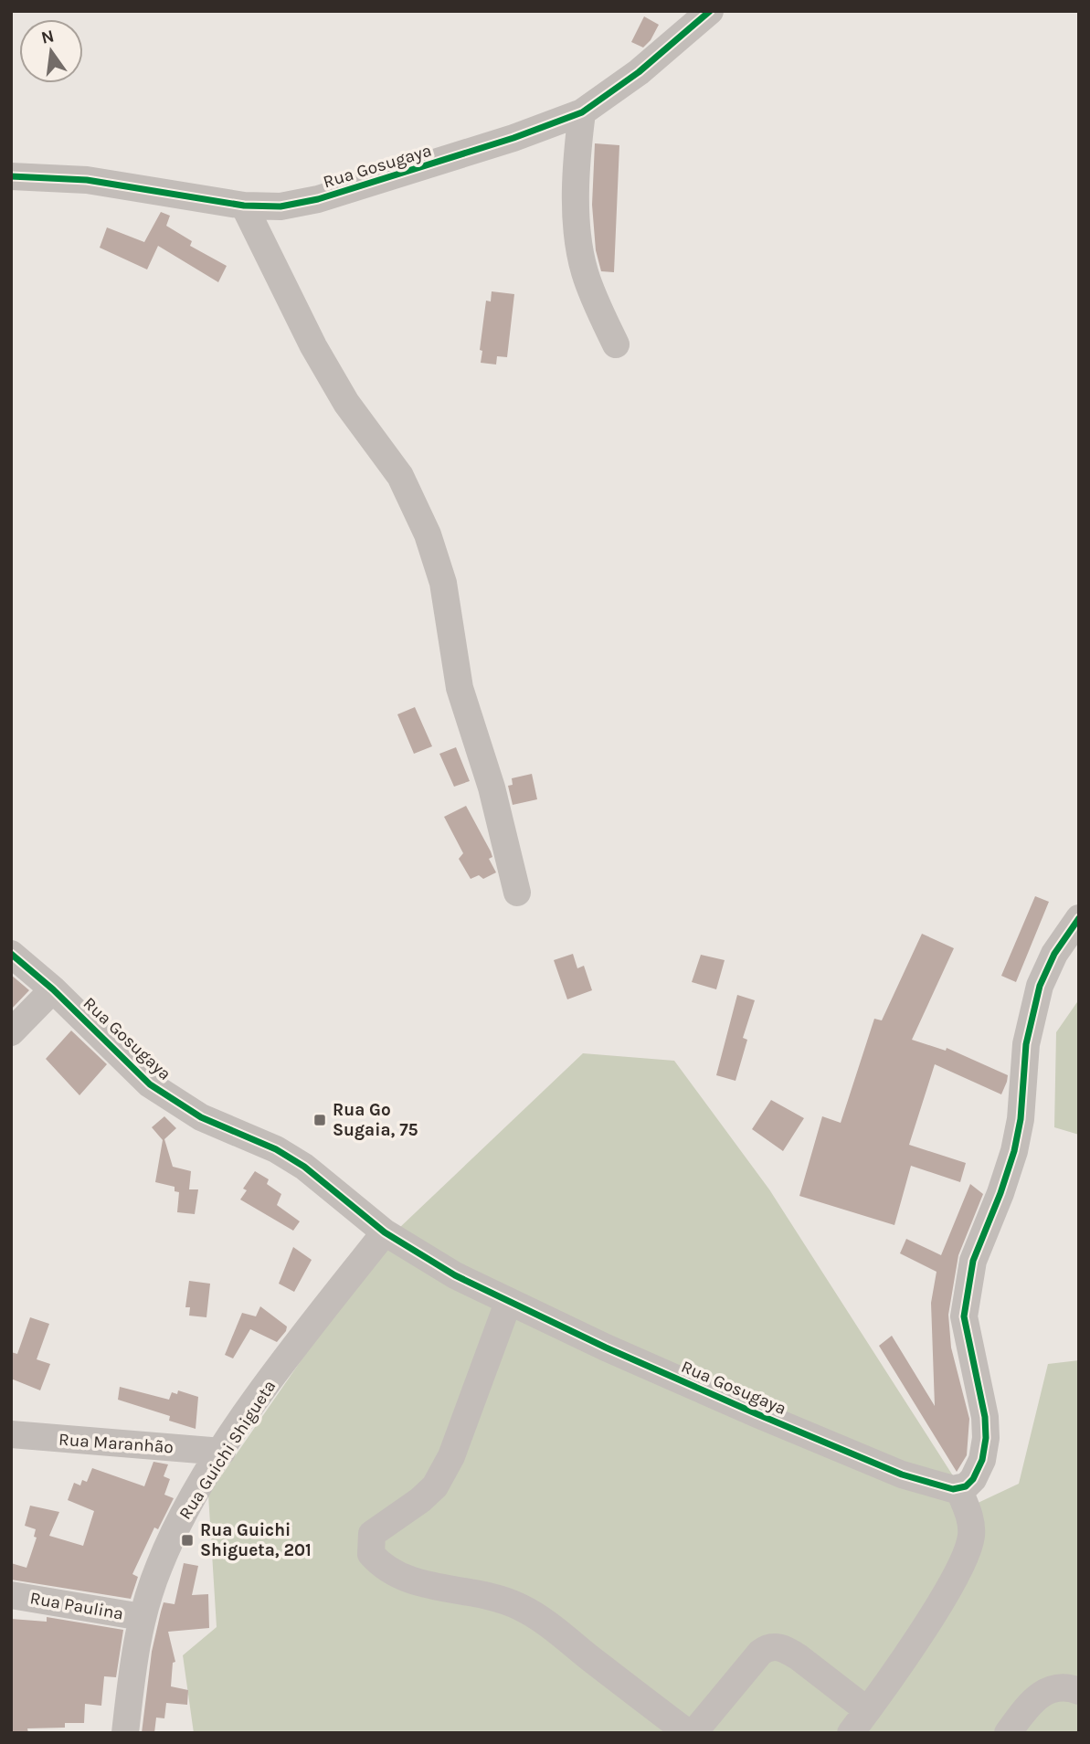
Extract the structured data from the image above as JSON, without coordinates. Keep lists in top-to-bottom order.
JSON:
{
  "streets": {
    "street": [
      "Rua Gosugaya",
      "Rua Maranhão",
      "Rua Guichi Shigueta",
      "Rua Paulina"
    ]
  },
  "crossings": [
    ["Rua Gosugaya", "Rua Guichi Shigueta"],
    ["Rua Maranhão", "Rua Guichi Shigueta"],
    ["Rua Guichi Shigueta", "Rua Paulina"]
  ],
  "places": {
    "transit": ["Rua Go Sugaia, 75", "Rua Guichi Shigueta, 201"]
  },
  "north": "top"
}
